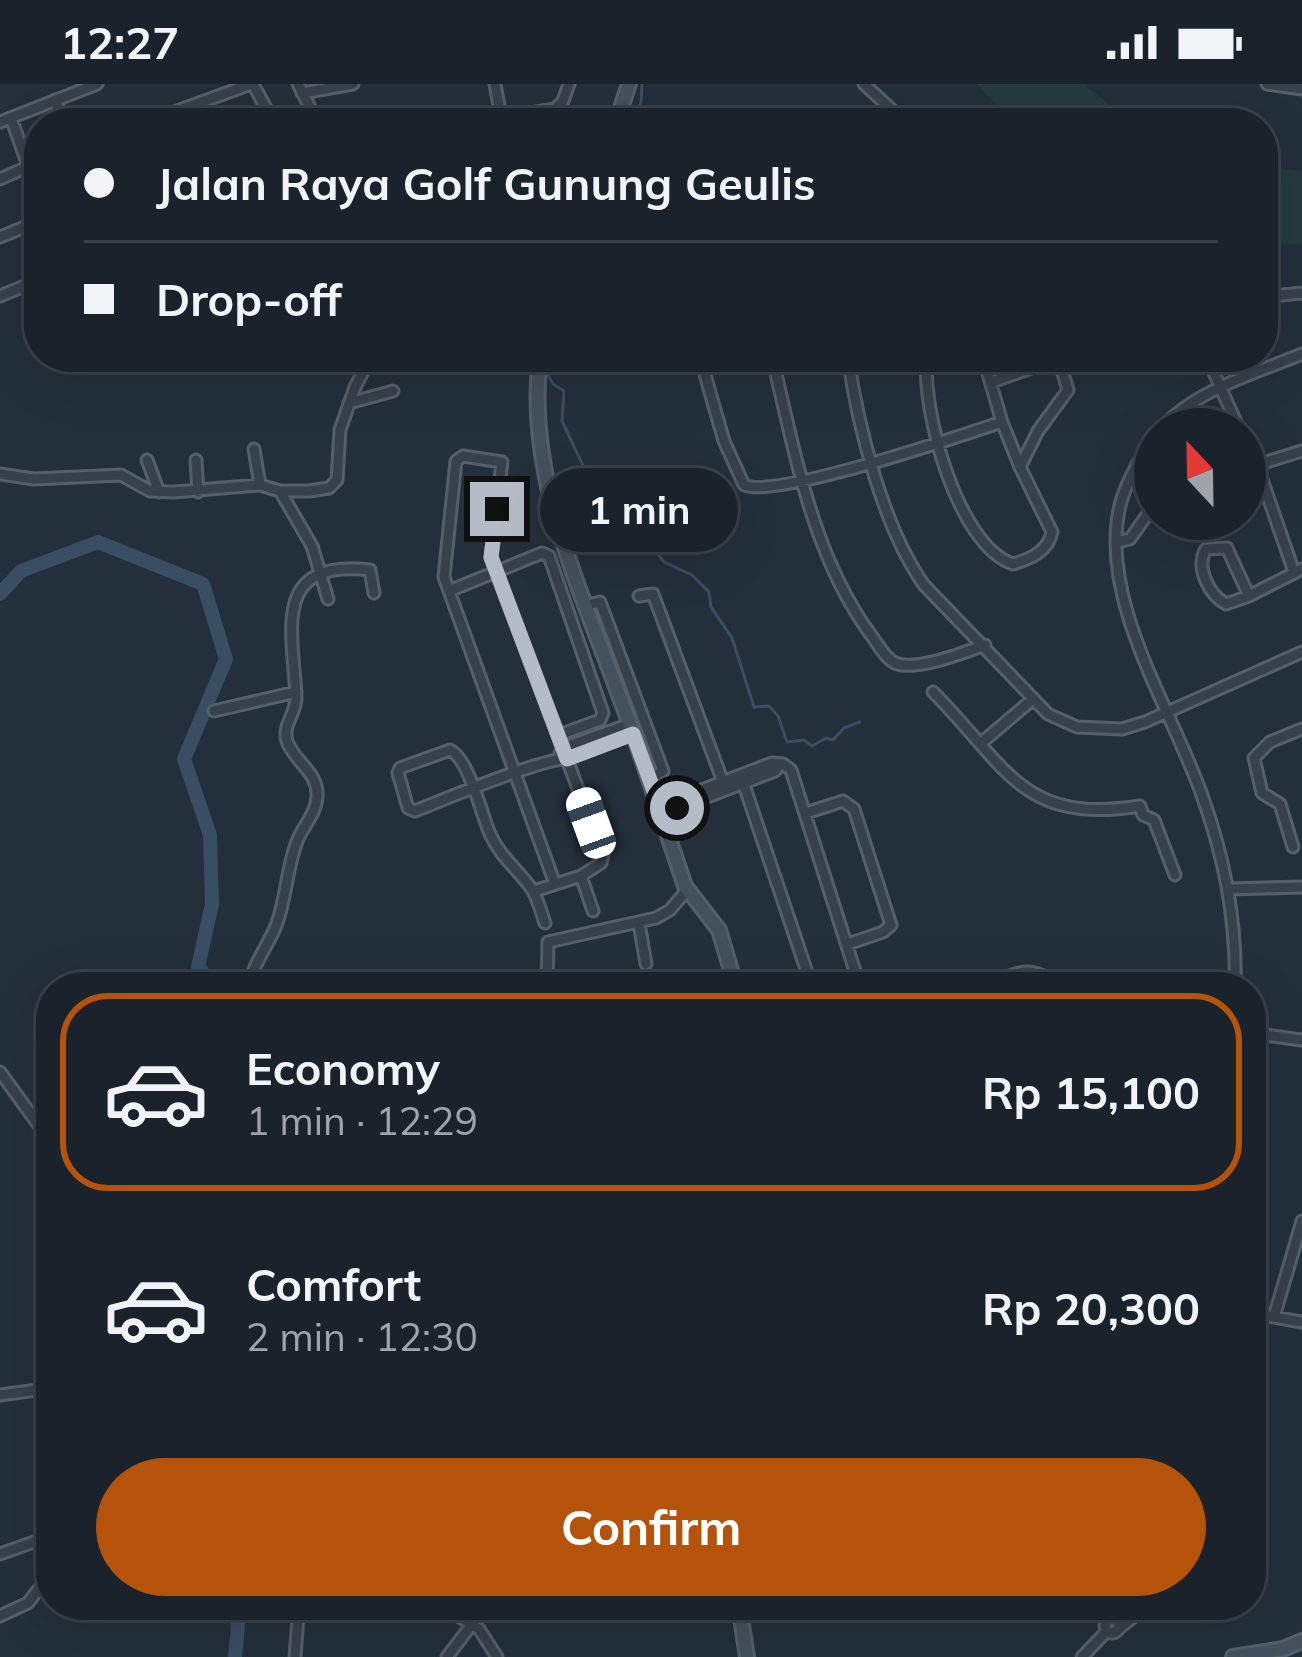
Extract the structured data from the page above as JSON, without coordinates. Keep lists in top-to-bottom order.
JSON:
{
  "north": "top",
  "page": {
    "status": "12:27",
    "banner": ["Jalan Raya Golf Gunung Geulis", "Drop-off"],
    "bubble": "1 min",
    "list": [
      {
        "name": "Economy",
        "note": "1 min · 12:29",
        "value": "Rp 15,100"
      },
      {
        "name": "Comfort",
        "note": "2 min · 12:30",
        "value": "Rp 20,300"
      }
    ],
    "buttons": "Confirm"
  }
}
